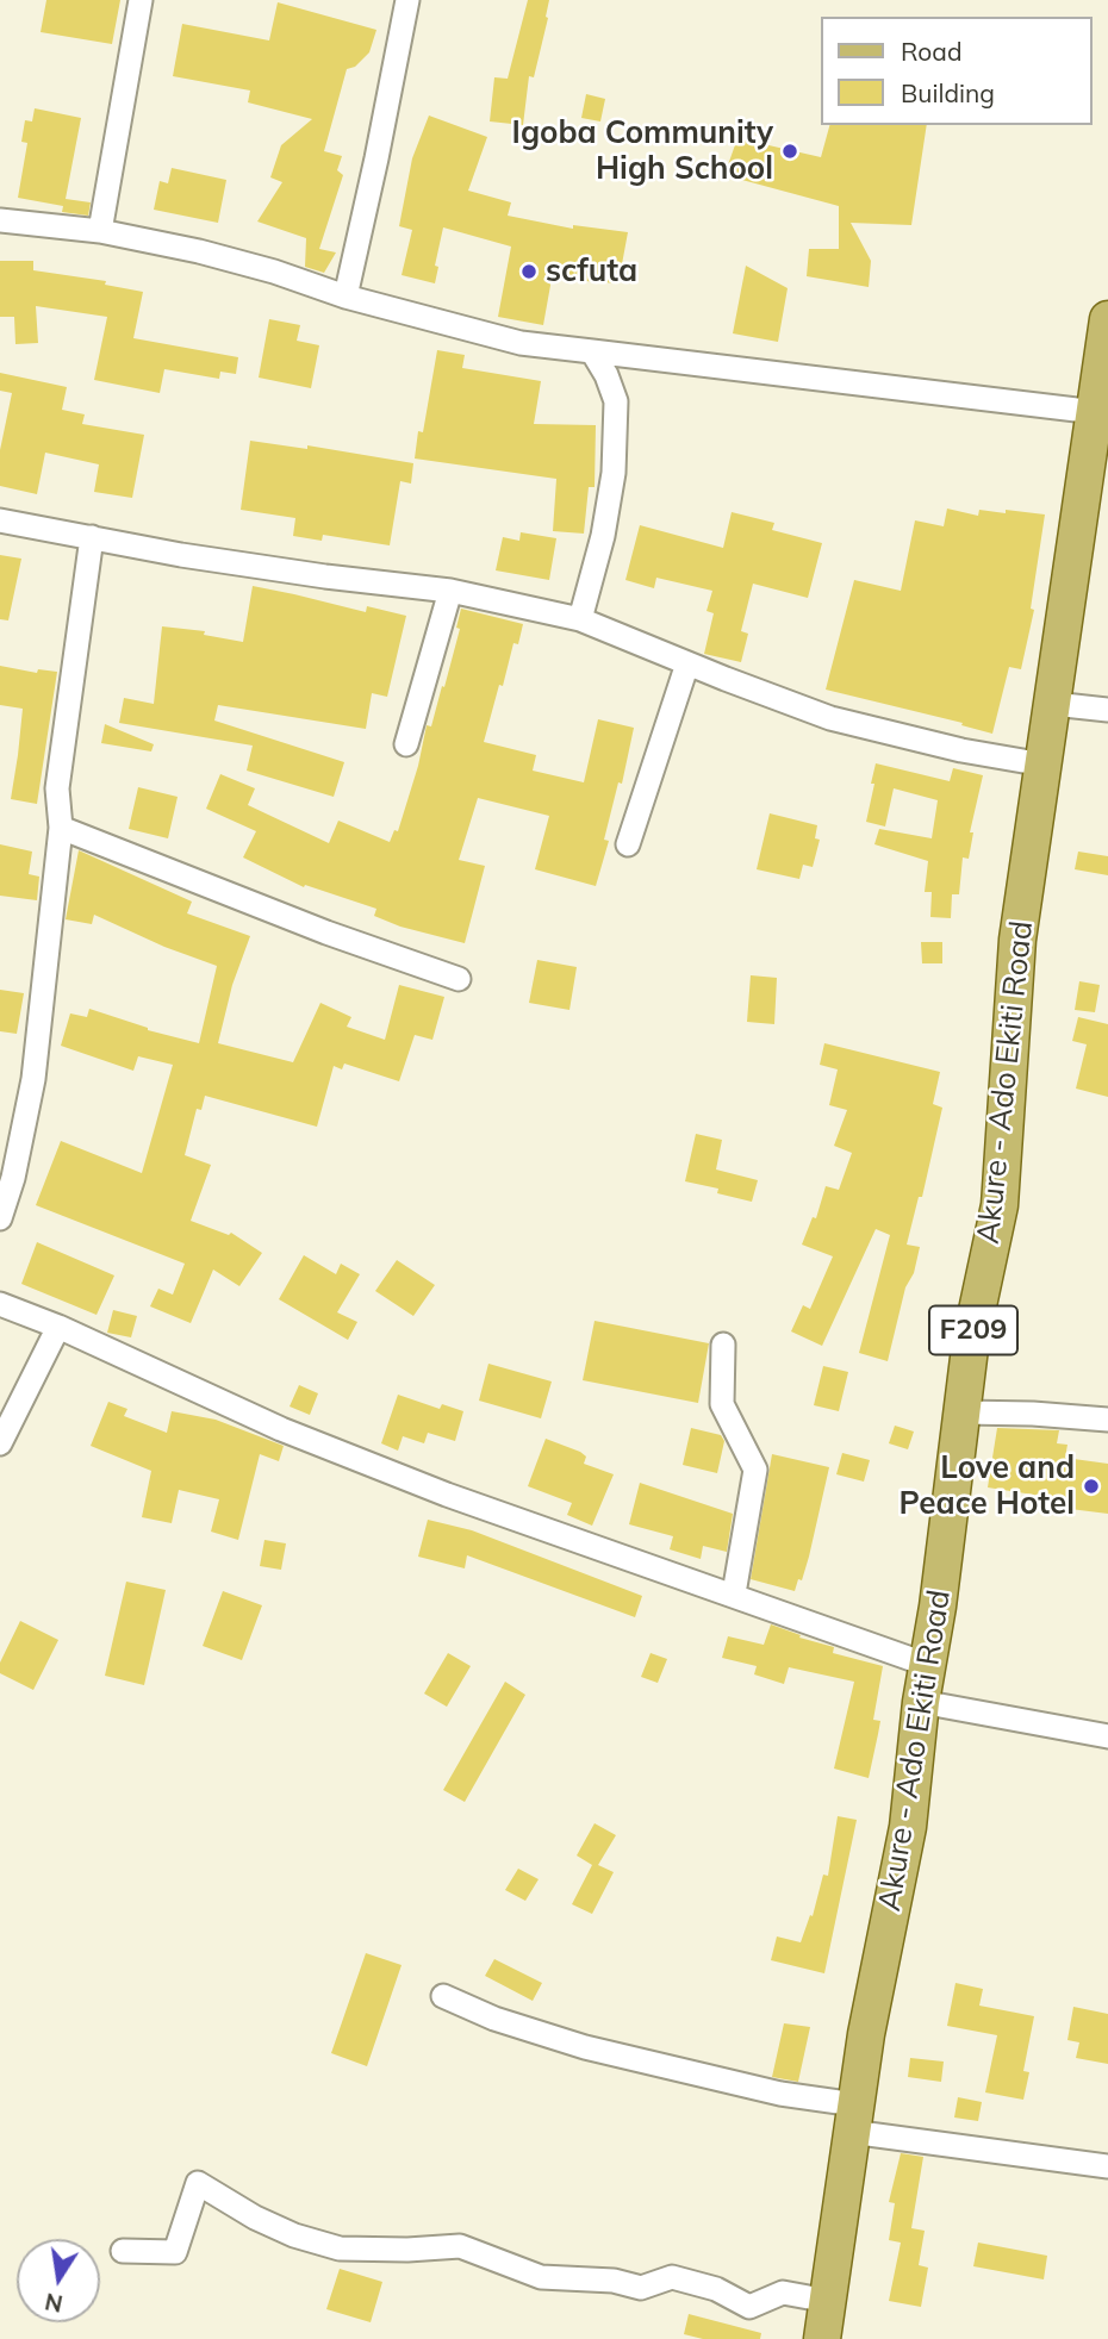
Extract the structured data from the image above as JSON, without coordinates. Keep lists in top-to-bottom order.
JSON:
{
  "streets": {
    "main road": ["Akure - Ado Ekiti Road", "F209"]
  },
  "places": ["Igoba Community High School", "scfuta", "Love and Peace Hotel"],
  "legend": ["Road", "Building"],
  "north": "bottom"
}
